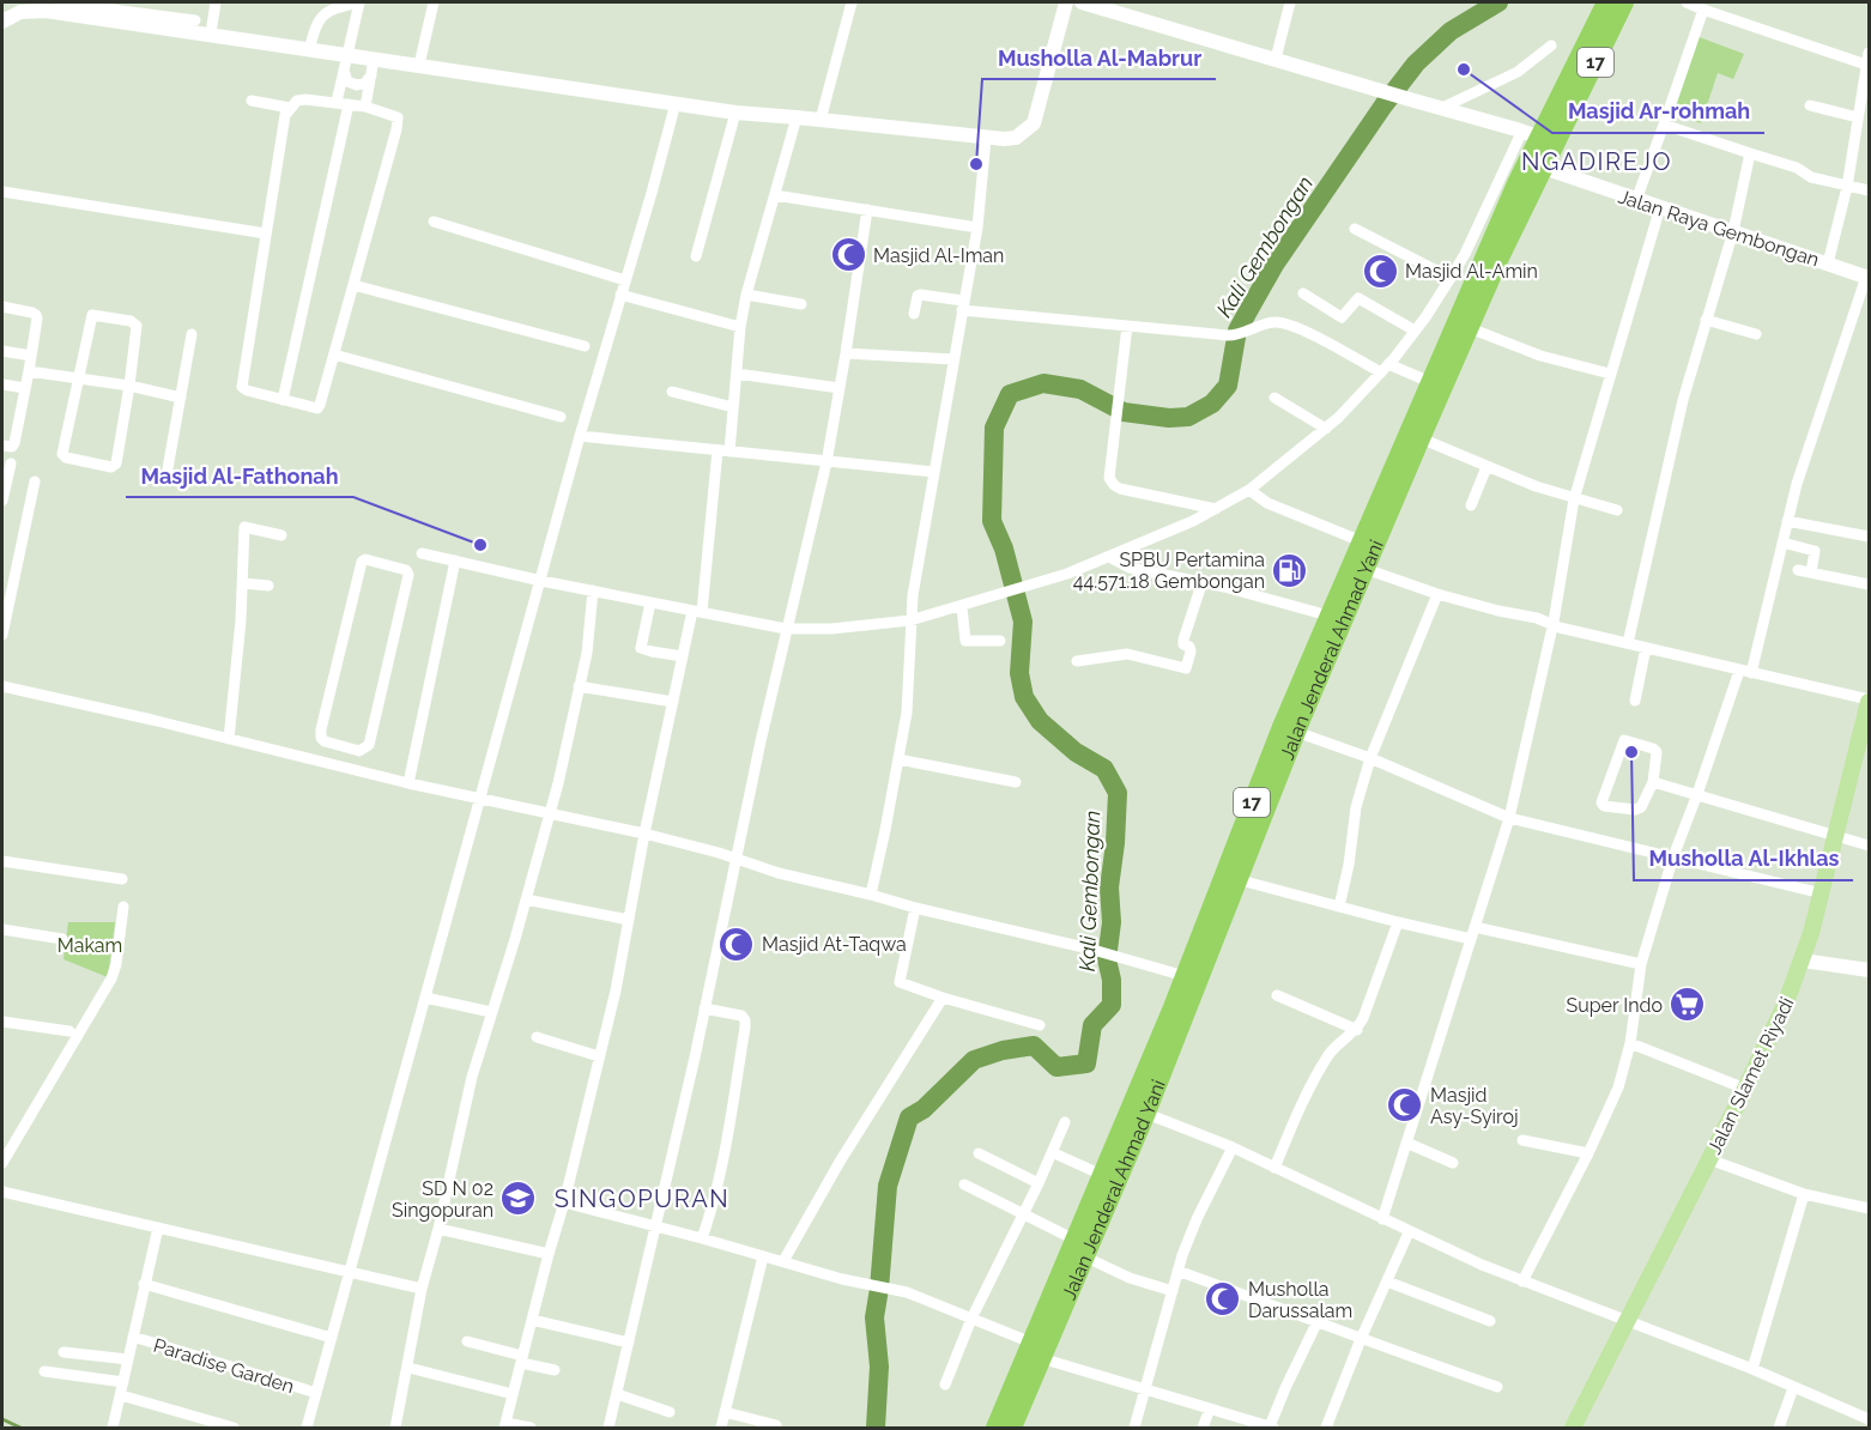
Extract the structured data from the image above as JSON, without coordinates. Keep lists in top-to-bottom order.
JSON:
{
  "streets": {
    "highway": ["17", "Jalan Jenderal Ahmad Yani"],
    "main road": ["Jalan Slamet Riyadi"],
    "street": ["Jalan Raya Gembongan", "Paradise Garden"]
  },
  "crossings": [
    ["Jalan Raya Gembongan", "Jalan Jenderal Ahmad Yani"]
  ],
  "districts": ["NGADIREJO", "SINGOPURAN"],
  "water": ["Kali Gembongan"],
  "parks": ["Makam"],
  "places": {
    "other": [
      "Masjid Ar-rohmah",
      "Musholla Al-Mabrur",
      "Masjid Al-Fathonah",
      "Musholla Al-Ikhlas"
    ],
    "mosque": [
      "Masjid Al-Iman",
      "Masjid Al-Amin",
      "Masjid At-Taqwa",
      "Masjid Asy-Syiroj",
      "Musholla Darussalam"
    ],
    "fuel station": ["SPBU Pertamina 44.571.18 Gembongan"],
    "supermarket": ["Super Indo"],
    "school or university": ["SD N 02 Singopuran"]
  }
}
